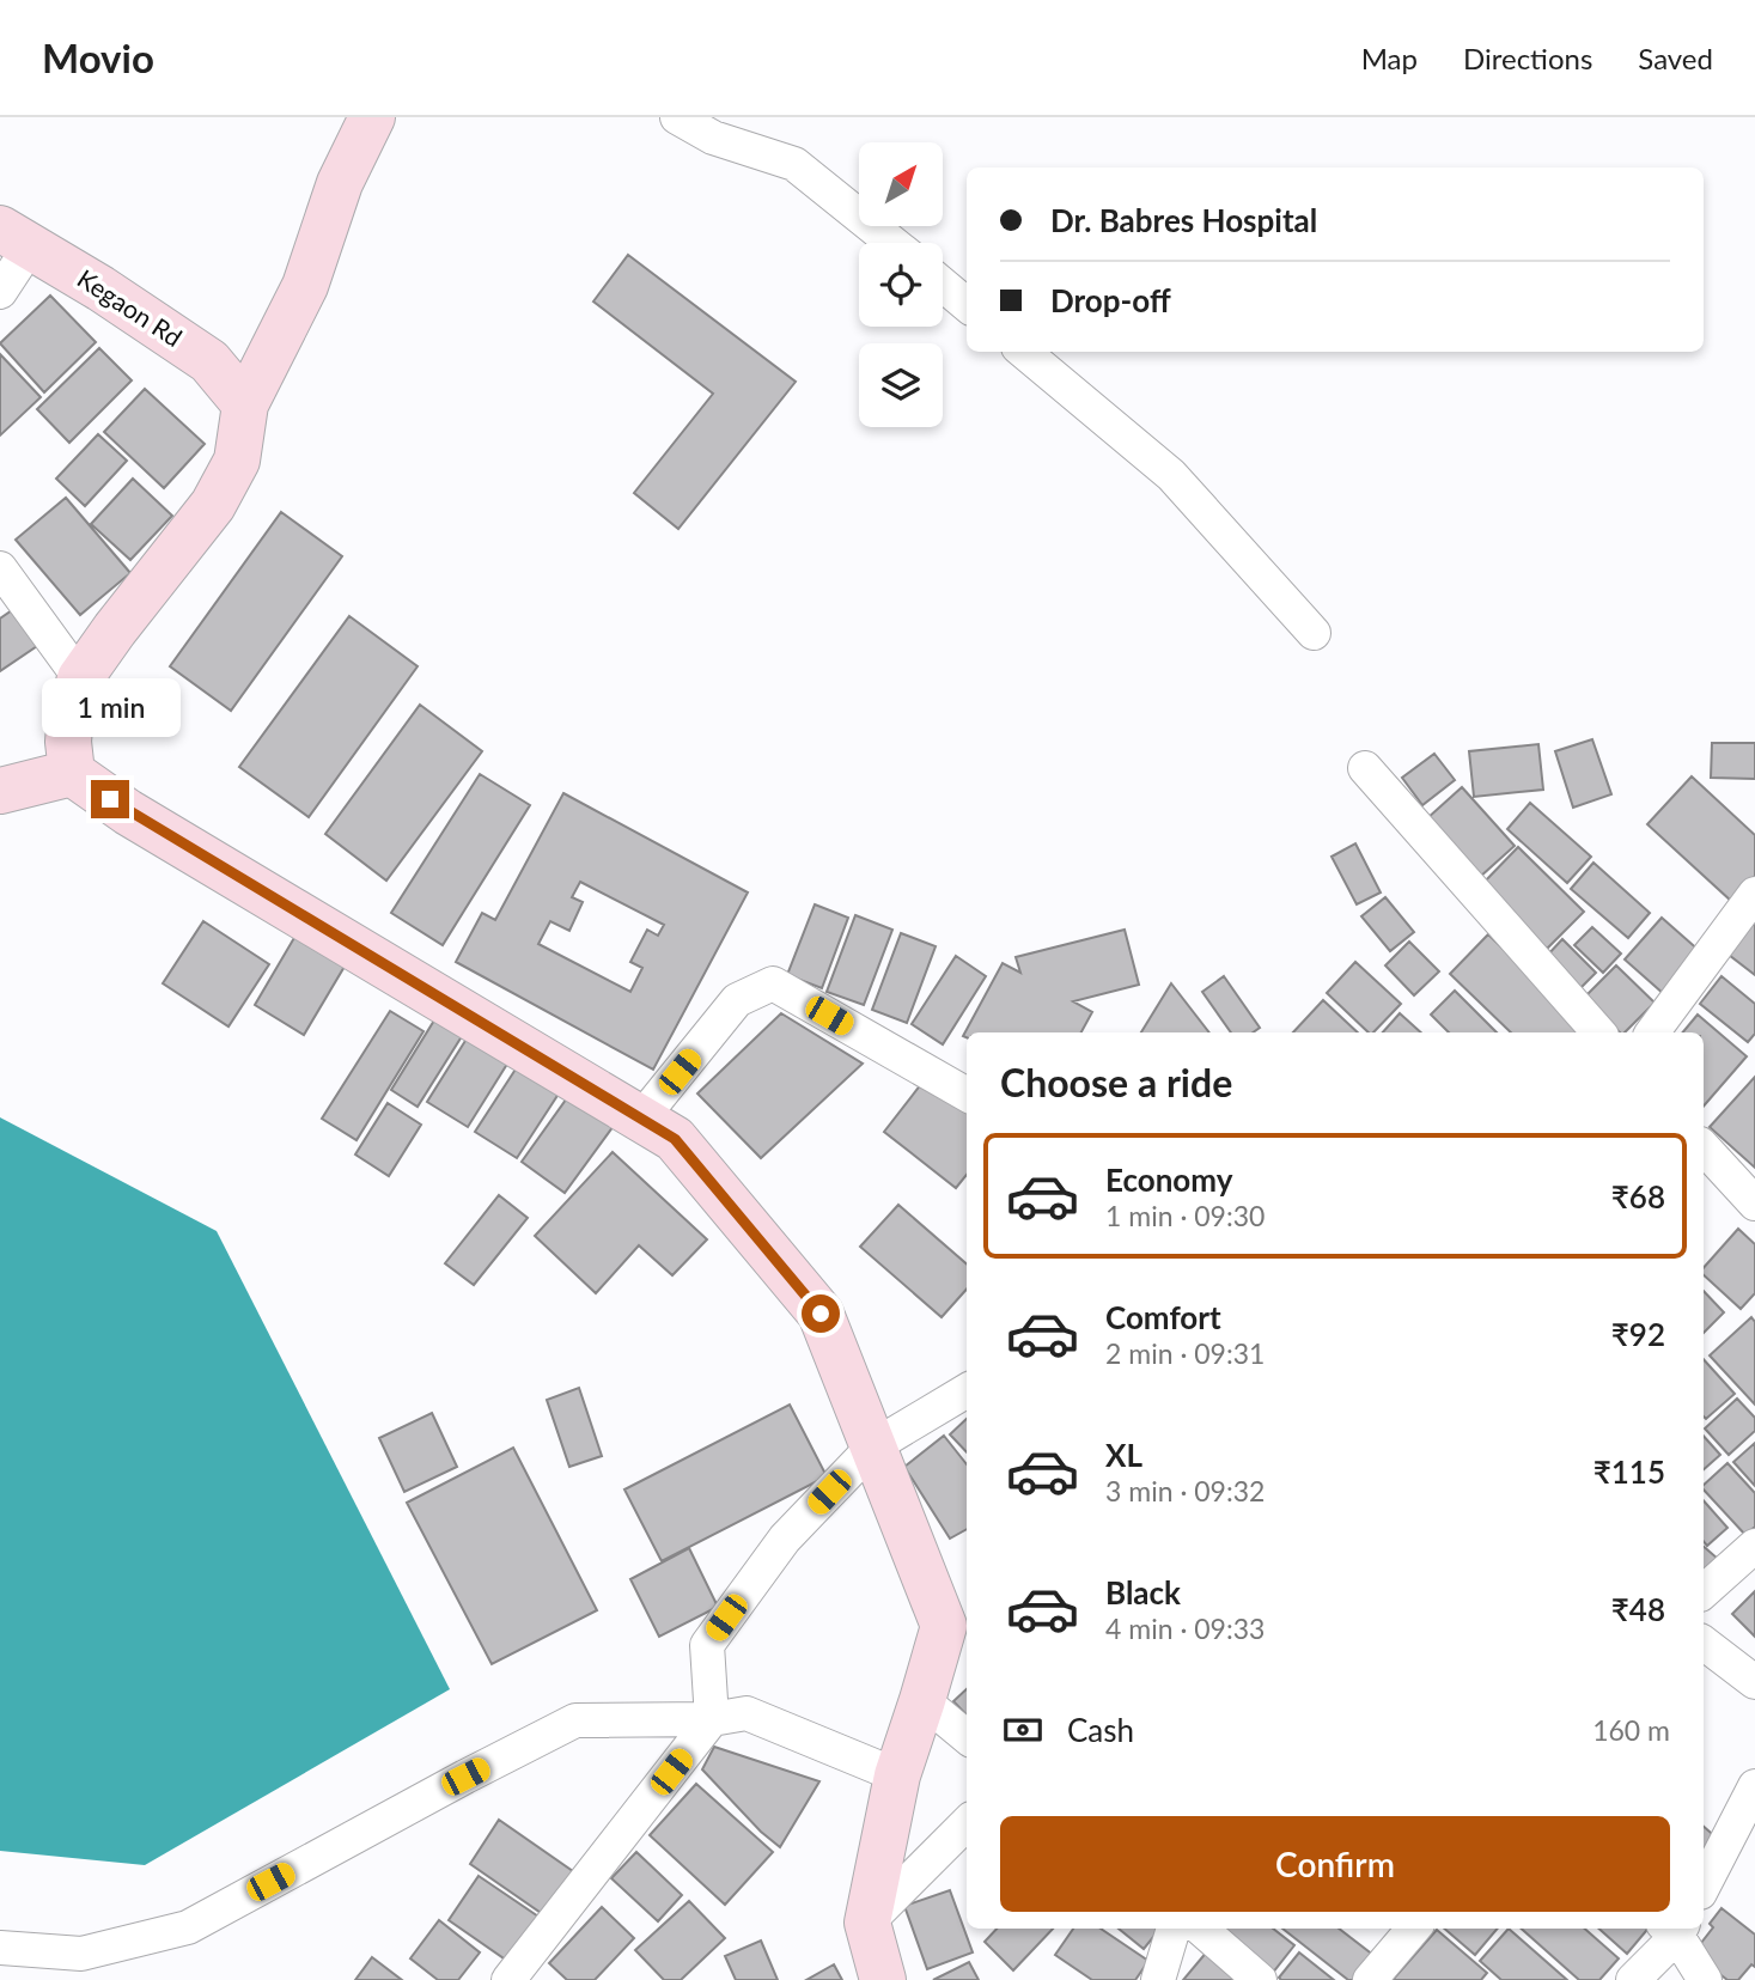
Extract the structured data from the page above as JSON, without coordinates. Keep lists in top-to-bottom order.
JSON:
{
  "streets": {
    "street": ["Kegaon Rd"]
  },
  "north": "top right",
  "page": {
    "header": "Movio",
    "nav": ["Map", "Directions", "Saved"],
    "banner": ["Dr. Babres Hospital", "Drop-off"],
    "bubble": "1 min",
    "heading": "Choose a ride",
    "list": [
      {
        "name": "Economy",
        "note": "1 min · 09:30",
        "value": "₹68"
      },
      {
        "name": "Comfort",
        "note": "2 min · 09:31",
        "value": "₹92"
      },
      {
        "name": "XL",
        "note": "3 min · 09:32",
        "value": "₹115"
      },
      {
        "name": "Black",
        "note": "4 min · 09:33",
        "value": "₹48"
      }
    ],
    "pay": ["Cash", "160 m"],
    "buttons": "Confirm"
  }
}
